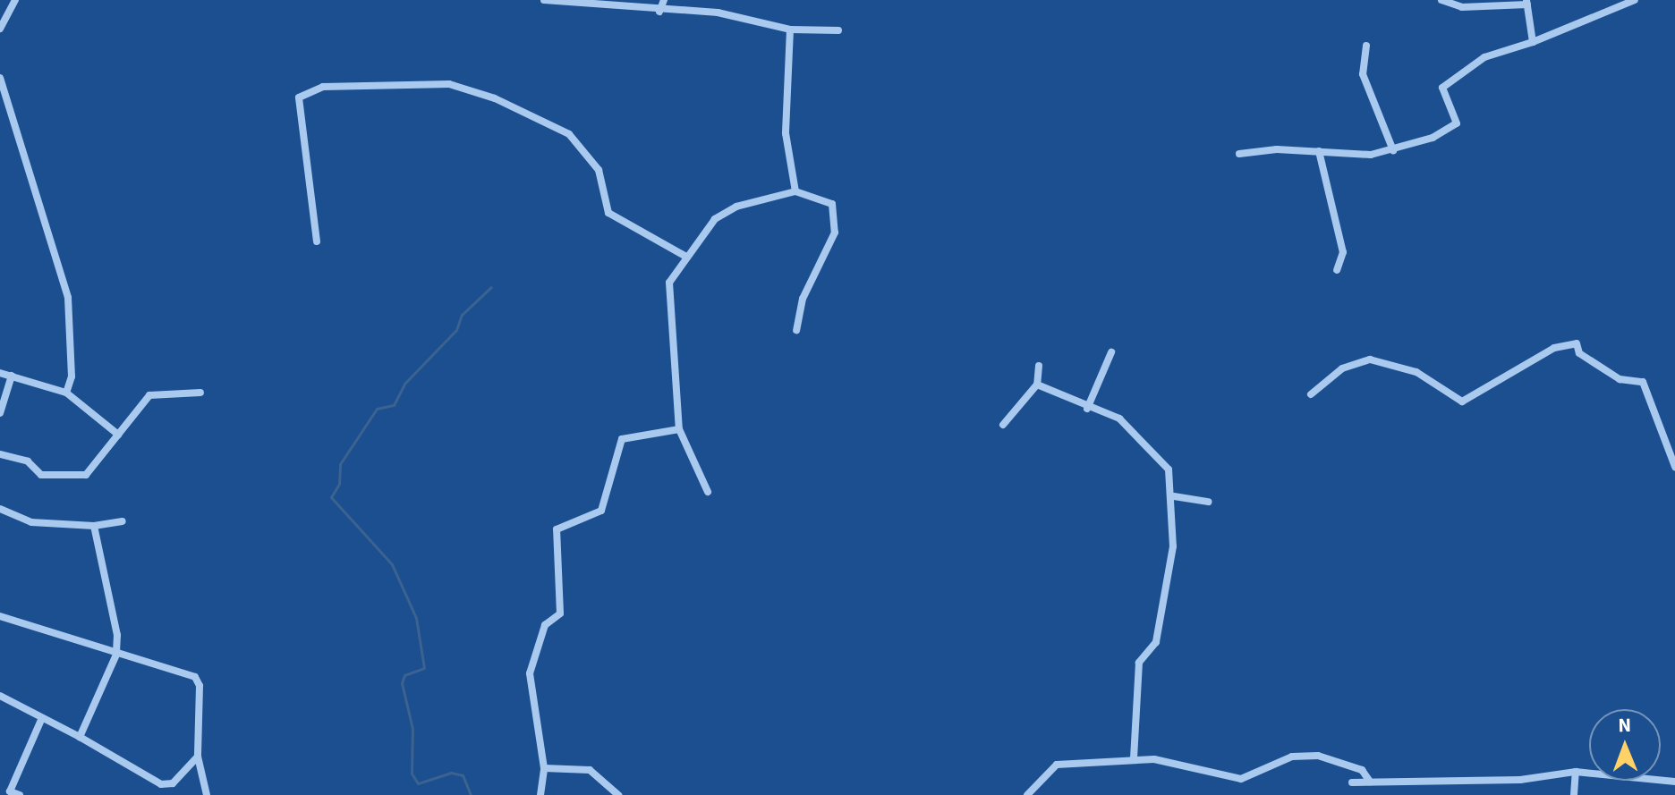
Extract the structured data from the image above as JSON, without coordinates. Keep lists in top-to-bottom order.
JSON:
{
  "north": "top"
}
